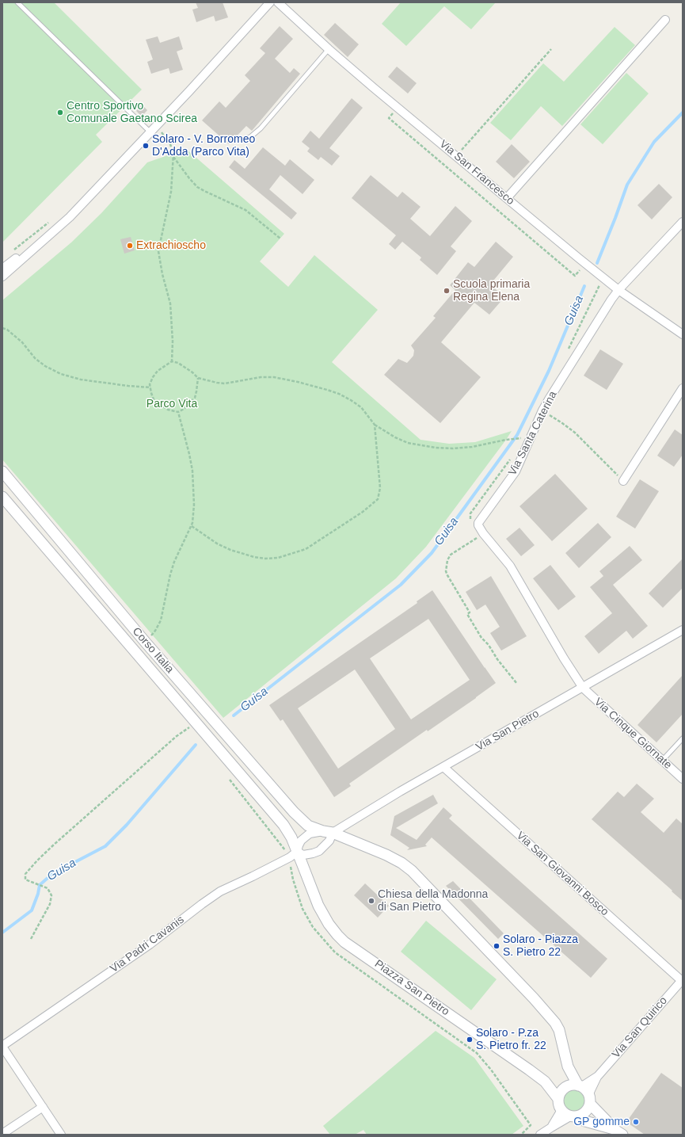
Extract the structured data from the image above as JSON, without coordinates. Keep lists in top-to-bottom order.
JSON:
{
  "streets": {
    "street": [
      "Via San Francesco",
      "Via Santa Caterina",
      "Corso Italia",
      "Via San Pietro",
      "Via Cinque Giornate",
      "Via San Giovanni Bosco",
      "Via Padri Cavanis",
      "Piazza San Pietro",
      "Via San Quirico"
    ]
  },
  "crossings": [
    ["Via San Francesco", "Via Santa Caterina"],
    ["Via Santa Caterina", "Via San Pietro"],
    ["Via Santa Caterina", "Via Cinque Giornate"],
    ["Corso Italia", "Via San Pietro"],
    ["Corso Italia", "Via Padri Cavanis"],
    ["Corso Italia", "Piazza San Pietro"],
    ["Via San Pietro", "Via Cinque Giornate"],
    ["Via San Pietro", "Via San Giovanni Bosco"],
    ["Via San Giovanni Bosco", "Via San Quirico"],
    ["Via Padri Cavanis", "Piazza San Pietro"],
    ["Piazza San Pietro", "Via San Quirico"]
  ],
  "water": ["Guisa"],
  "parks": ["Parco Vita"],
  "places": [
    "Centro Sportivo Comunale Gaetano Scirea",
    "Solaro - V. Borromeo D'Adda (Parco Vita)",
    "Extrachioscho",
    "Scuola primaria Regina Elena",
    "Chiesa della Madonna di San Pietro",
    "Solaro - Piazza S. Pietro 22",
    "Solaro - P.za S. Pietro fr. 22",
    "GP gomme"
  ]
}
